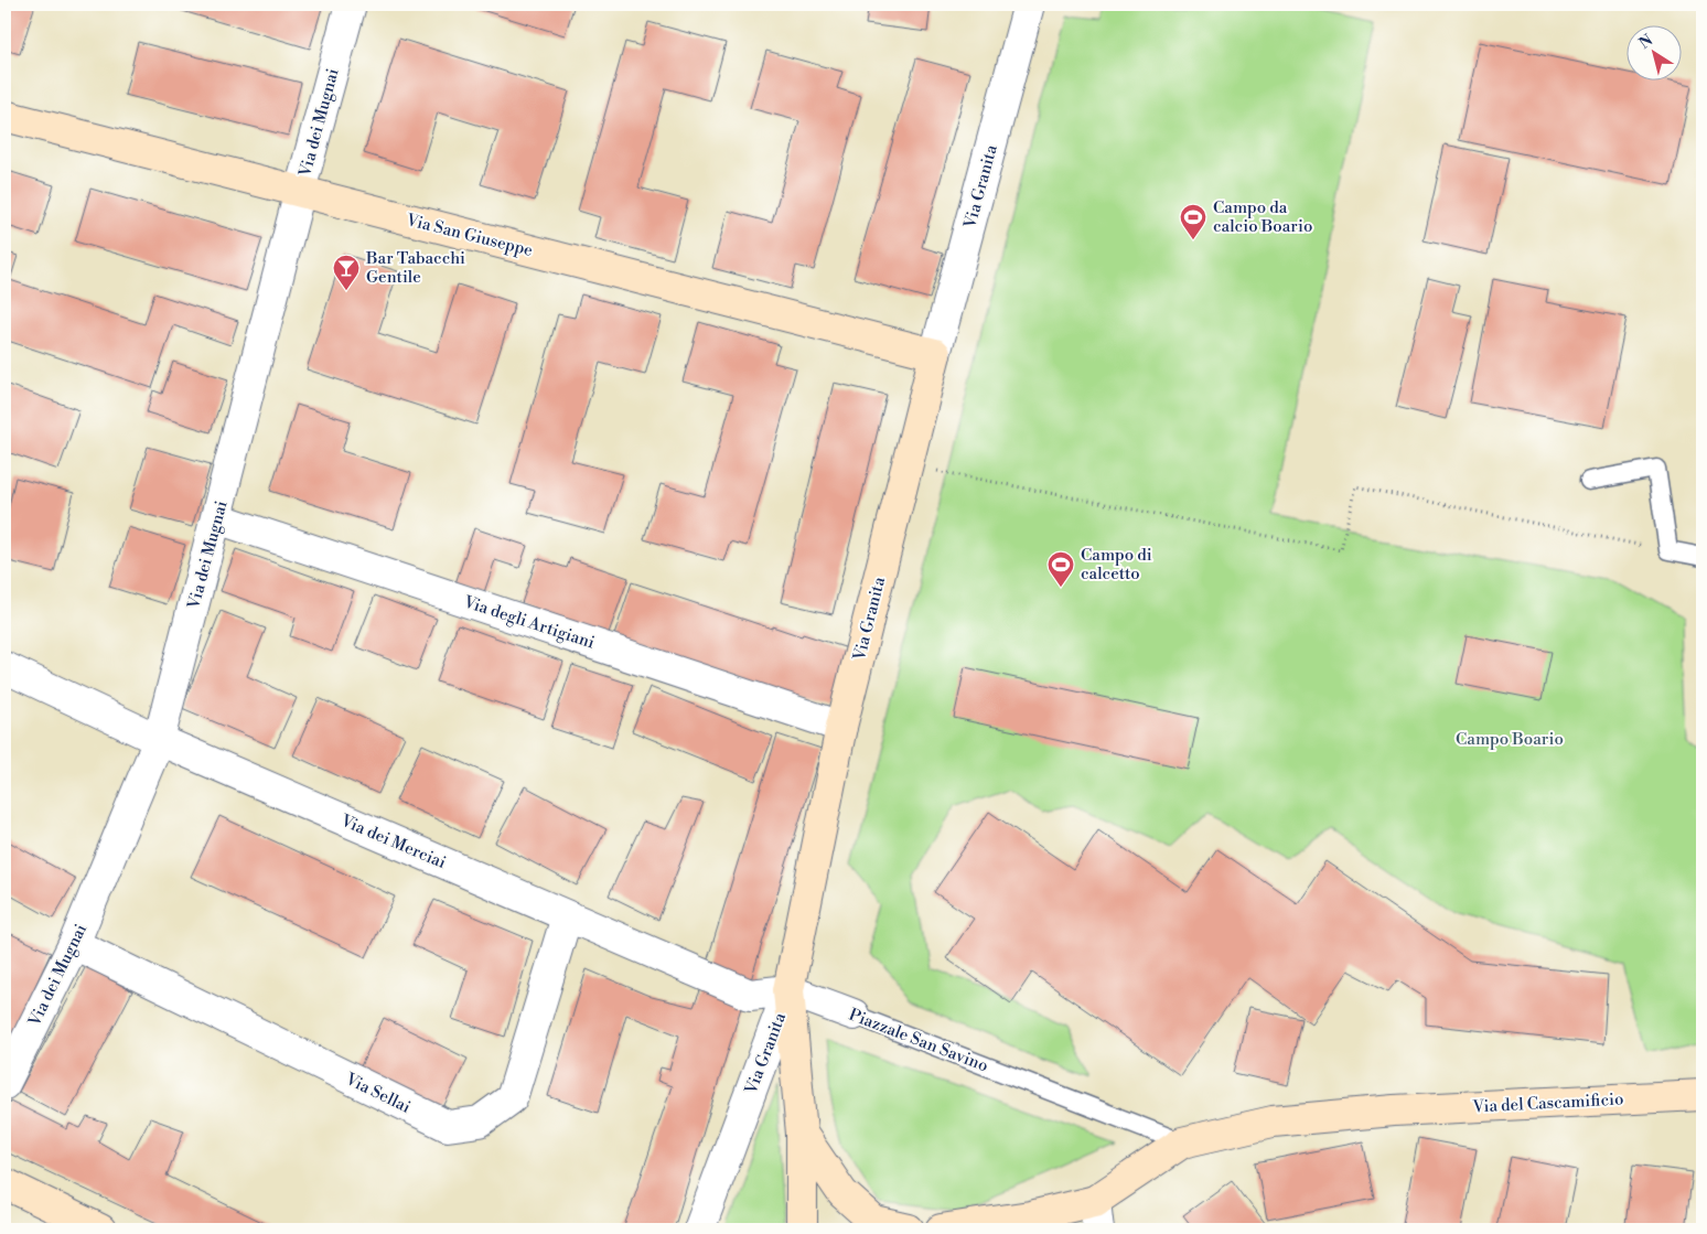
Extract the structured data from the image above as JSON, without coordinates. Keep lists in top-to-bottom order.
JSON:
{
  "streets": {
    "main road": ["Via Granita", "Via San Giuseppe", "Via del Cascamificio"],
    "street": [
      "Via dei Mugnai",
      "Via degli Artigiani",
      "Via dei Merciai",
      "Piazzale San Savino",
      "Via Sellai"
    ]
  },
  "crossings": [
    ["Via dei Mugnai", "Via San Giuseppe"],
    ["Via dei Mugnai", "Via degli Artigiani"],
    ["Via dei Mugnai", "Via dei Merciai"],
    ["Via dei Mugnai", "Via Sellai"],
    ["Via Granita", "Via San Giuseppe"],
    ["Via Granita", "Via degli Artigiani"],
    ["Via Granita", "Via dei Merciai"],
    ["Via Granita", "Piazzale San Savino"],
    ["Via dei Merciai", "Piazzale San Savino"],
    ["Via dei Merciai", "Via Sellai"],
    ["Piazzale San Savino", "Via del Cascamificio"]
  ],
  "parks": ["Campo Boario"],
  "places": {
    "sports": ["Campo da calcio Boario", "Campo di calcetto"],
    "bar": ["Bar Tabacchi Gentile"]
  },
  "north": "top left"
}
